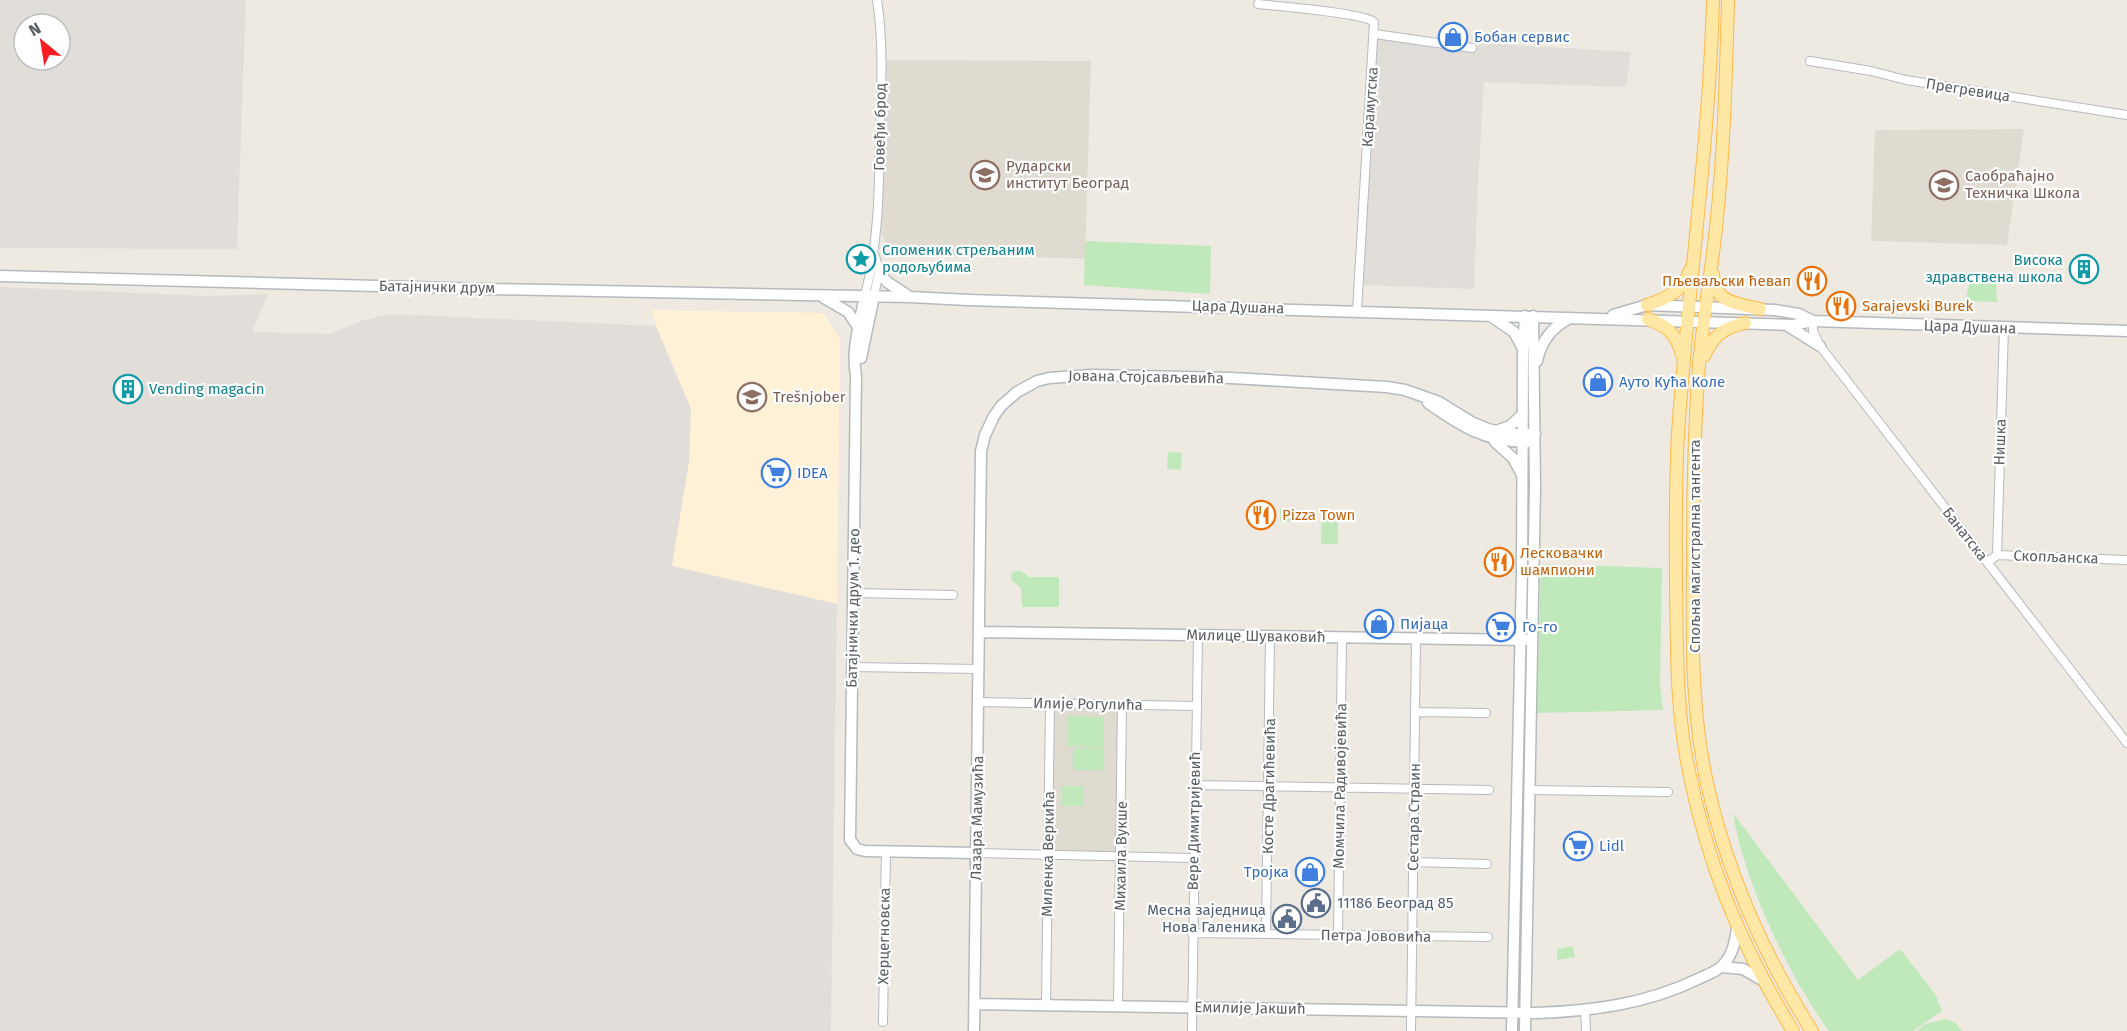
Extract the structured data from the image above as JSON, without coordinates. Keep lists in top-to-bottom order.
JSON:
{
  "streets": {
    "main road": [
      "Батајнички друм",
      "Цара Душана",
      "Јована Стојсављевића",
      "Спољна магистрална тангента",
      "Батајнички друм 1. део",
      "Милице Шуваковић",
      "Лазара Мамузића",
      "Емилије Јакшић"
    ],
    "street": [
      "Прегревица",
      "Карамутска",
      "Говеђи брод",
      "Нишка",
      "Банатска",
      "Скопљанска",
      "Илије Рогулића",
      "Косте Драгићевића",
      "Момчила Радивојевића",
      "Сестара Страин",
      "Вере Димитријевић",
      "Миленка Веркића",
      "Михаила Вукше",
      "Херцегновска",
      "Петра Јововића"
    ]
  },
  "crossings": [
    ["Карамутска", "Цара Душана"],
    ["Батајнички друм", "Цара Душана"],
    ["Батајнички друм", "Батајнички друм 1. део"],
    ["Цара Душана", "Нишка"],
    ["Цара Душана", "Банатска"],
    ["Цара Душана", "Спољна магистрална тангента"],
    ["Цара Душана", "Батајнички друм 1. део"],
    ["Јована Стојсављевића", "Милице Шуваковић"],
    ["Јована Стојсављевића", "Лазара Мамузића"],
    ["Нишка", "Скопљанска"],
    ["Банатска", "Скопљанска"],
    ["Батајнички друм 1. део", "Херцегновска"],
    ["Милице Шуваковић", "Косте Драгићевића"],
    ["Милице Шуваковић", "Момчила Радивојевића"],
    ["Милице Шуваковић", "Сестара Страин"],
    ["Милице Шуваковић", "Лазара Мамузића"],
    ["Милице Шуваковић", "Вере Димитријевић"],
    ["Илије Рогулића", "Лазара Мамузића"],
    ["Илије Рогулића", "Вере Димитријевић"],
    ["Илије Рогулића", "Миленка Веркића"],
    ["Илије Рогулића", "Михаила Вукше"],
    ["Косте Драгићевића", "Петра Јововића"],
    ["Момчила Радивојевића", "Петра Јововића"],
    ["Сестара Страин", "Петра Јововића"],
    ["Сестара Страин", "Емилије Јакшић"],
    ["Лазара Мамузића", "Емилије Јакшић"],
    ["Вере Димитријевић", "Петра Јововића"],
    ["Вере Димитријевић", "Емилије Јакшић"],
    ["Миленка Веркића", "Емилије Јакшић"],
    ["Михаила Вукше", "Емилије Јакшић"]
  ],
  "places": {
    "shop": [
      "Бобан сервис",
      "Ауто Кућа Коле",
      "Пијаца",
      "Тројка"
    ],
    "school or university": ["Рударски институт Београд", "Саобраћајно Техничка Школа", "Trešnjober"],
    "place": ["Споменик стрељаним родољубима"],
    "building": ["Висока здравствена школа", "Vending magacin"],
    "restaurant": [
      "Пљеваљски ћевап",
      "Sarajevski Burek",
      "Pizza Town",
      "Лесковачки шампиони"
    ],
    "supermarket": ["IDEA", "Го-го", "Lidl"],
    "public building": ["11186 Београд 85", "Месна заједница Нова Галеника"]
  },
  "north": "top left"
}
